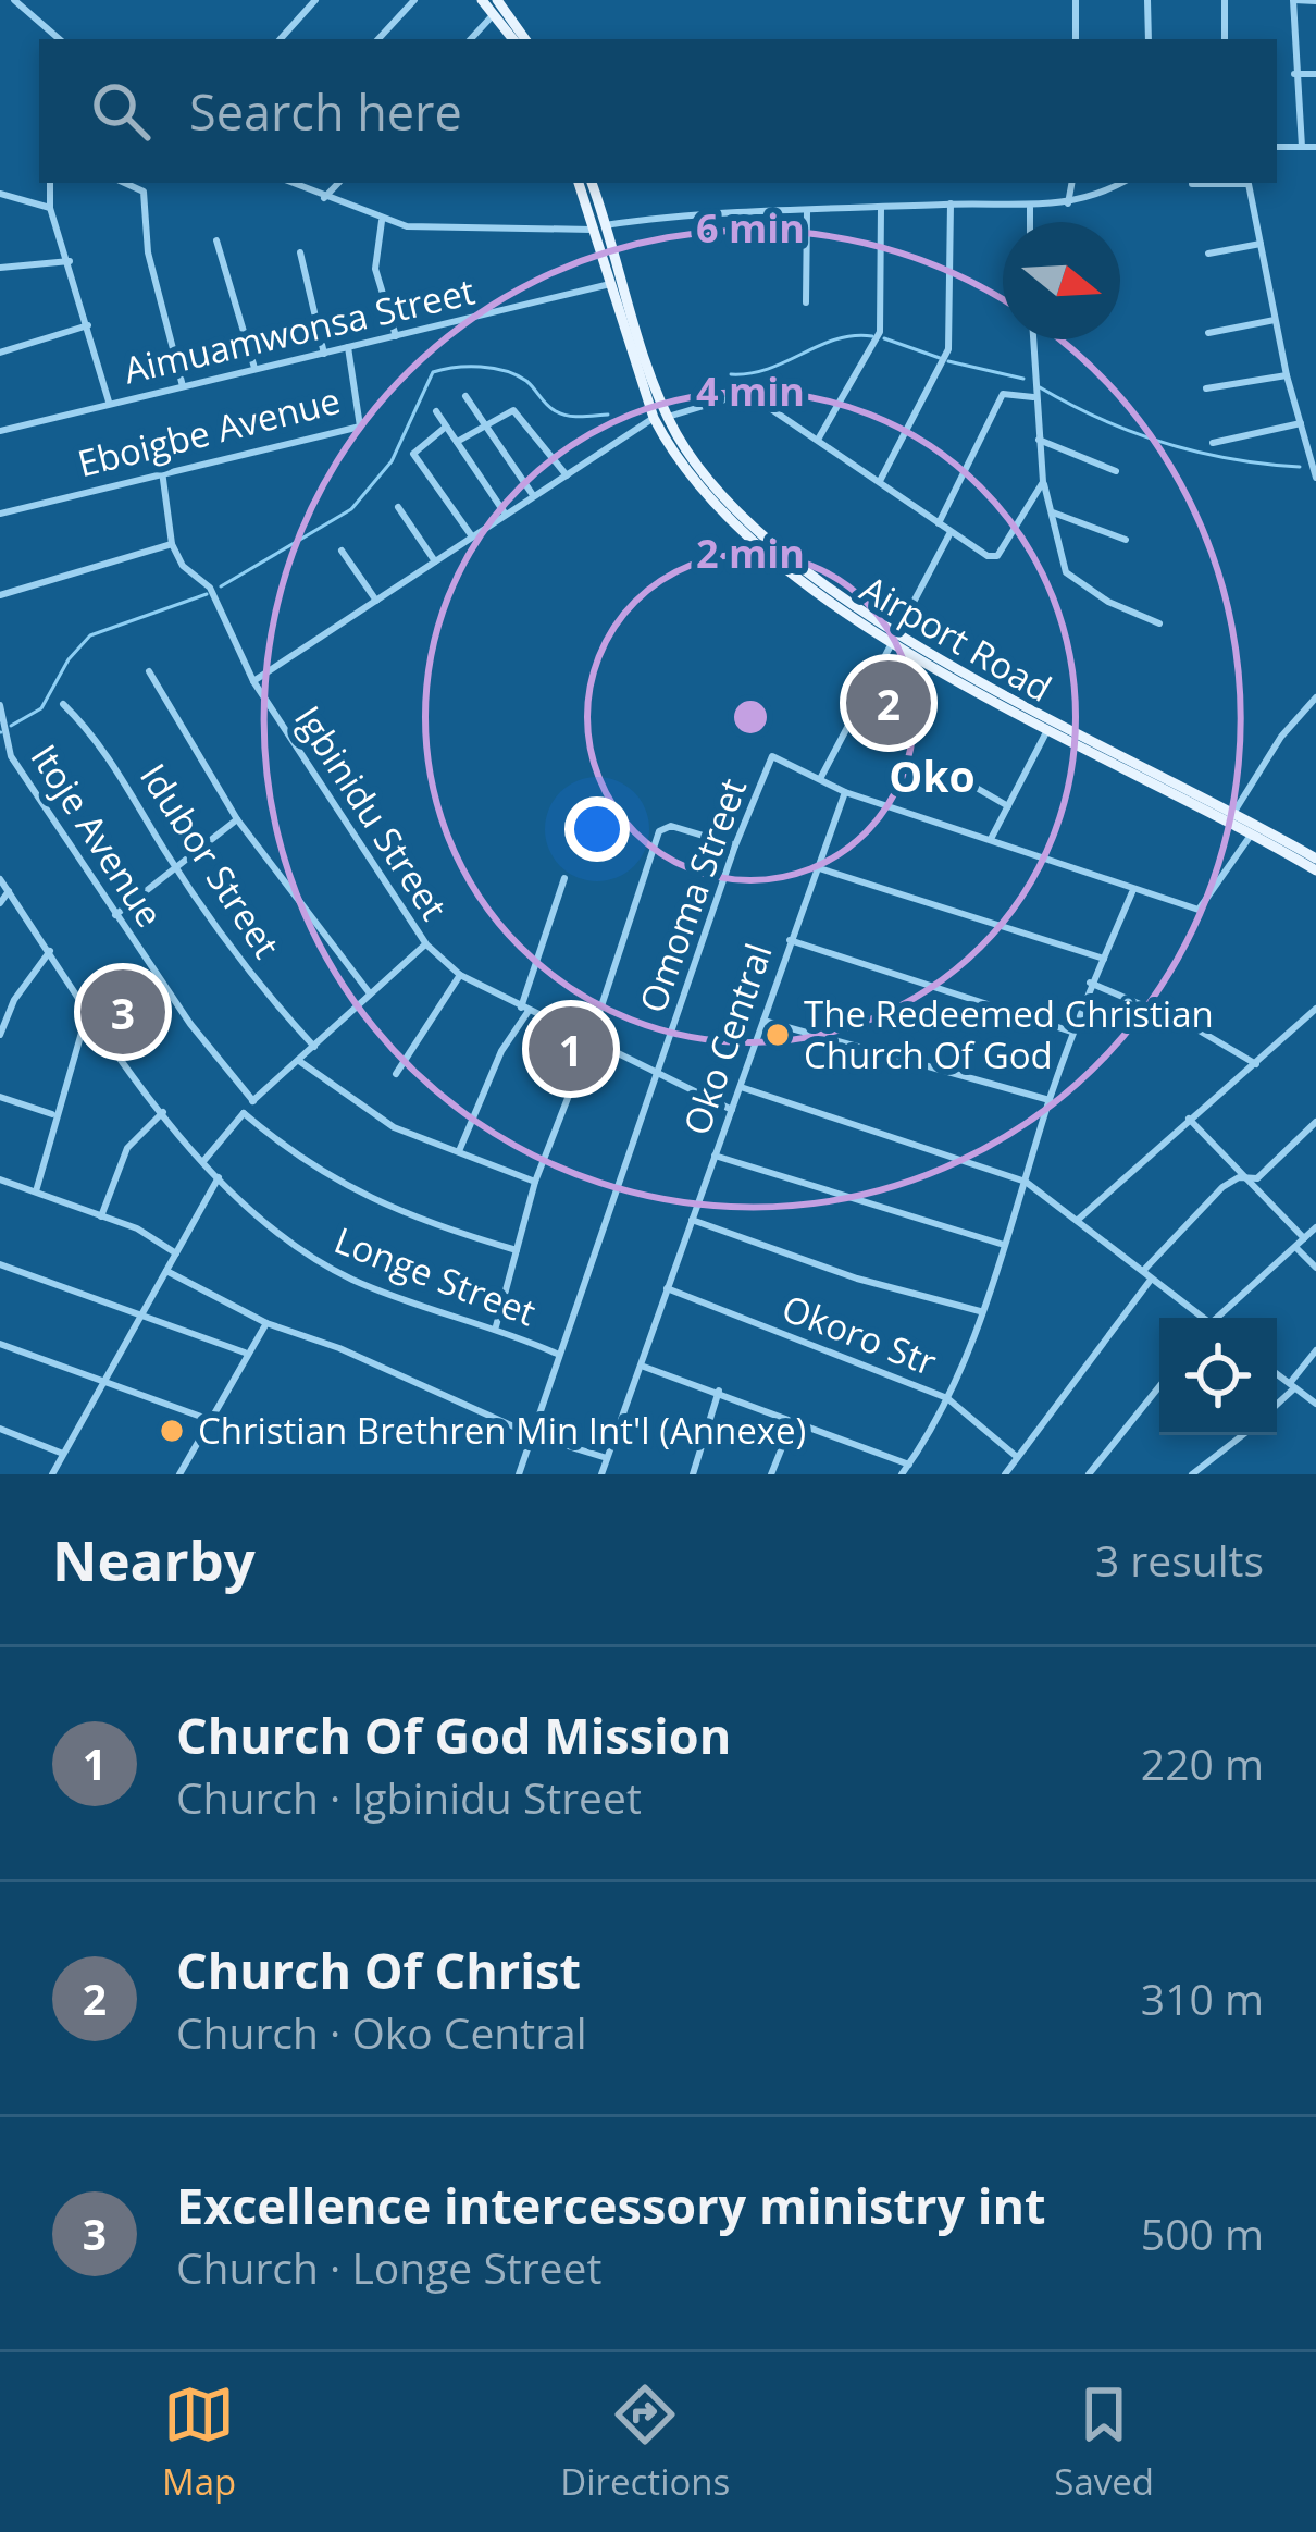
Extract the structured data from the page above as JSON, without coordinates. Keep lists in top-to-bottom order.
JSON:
{
  "streets": {
    "main road": ["Airport Road"],
    "street": [
      "Aimuamwonsa Street",
      "Eboigbe Avenue",
      "Igbinidu Street",
      "Itoje Avenue",
      "Idubor Street",
      "Omoma Street",
      "Oko Central",
      "Longe Street",
      "Okoro Str"
    ]
  },
  "crossings": [
    ["Aimuamwonsa Street", "Eboigbe Avenue"],
    ["Aimuamwonsa Street", "Airport Road"],
    ["Igbinidu Street", "Omoma Street"],
    ["Igbinidu Street", "Oko Central"],
    ["Omoma Street", "Longe Street"],
    ["Oko Central", "Okoro Str"]
  ],
  "districts": ["Oko"],
  "places": ["The Redeemed Christian Church Of God", "Christian Brethren Min Int'l (Annexe)"],
  "north": "right",
  "page": {
    "search": "Search here",
    "pins": ["2", "3", "1"],
    "heading": ["Nearby", "3 results"],
    "list": [
      {
        "mark": "1",
        "name": "Church Of God Mission",
        "note": "Church · Igbinidu Street",
        "value": "220 m"
      },
      {
        "mark": "2",
        "name": "Church Of Christ",
        "note": "Church · Oko Central",
        "value": "310 m"
      },
      {
        "mark": "3",
        "name": "Excellence intercessory ministry int",
        "note": "Church · Longe Street",
        "value": "500 m"
      }
    ],
    "nav": ["Map", "Directions", "Saved"]
  },
  "rings": ["6 min", "4 min", "2 min"]
}
